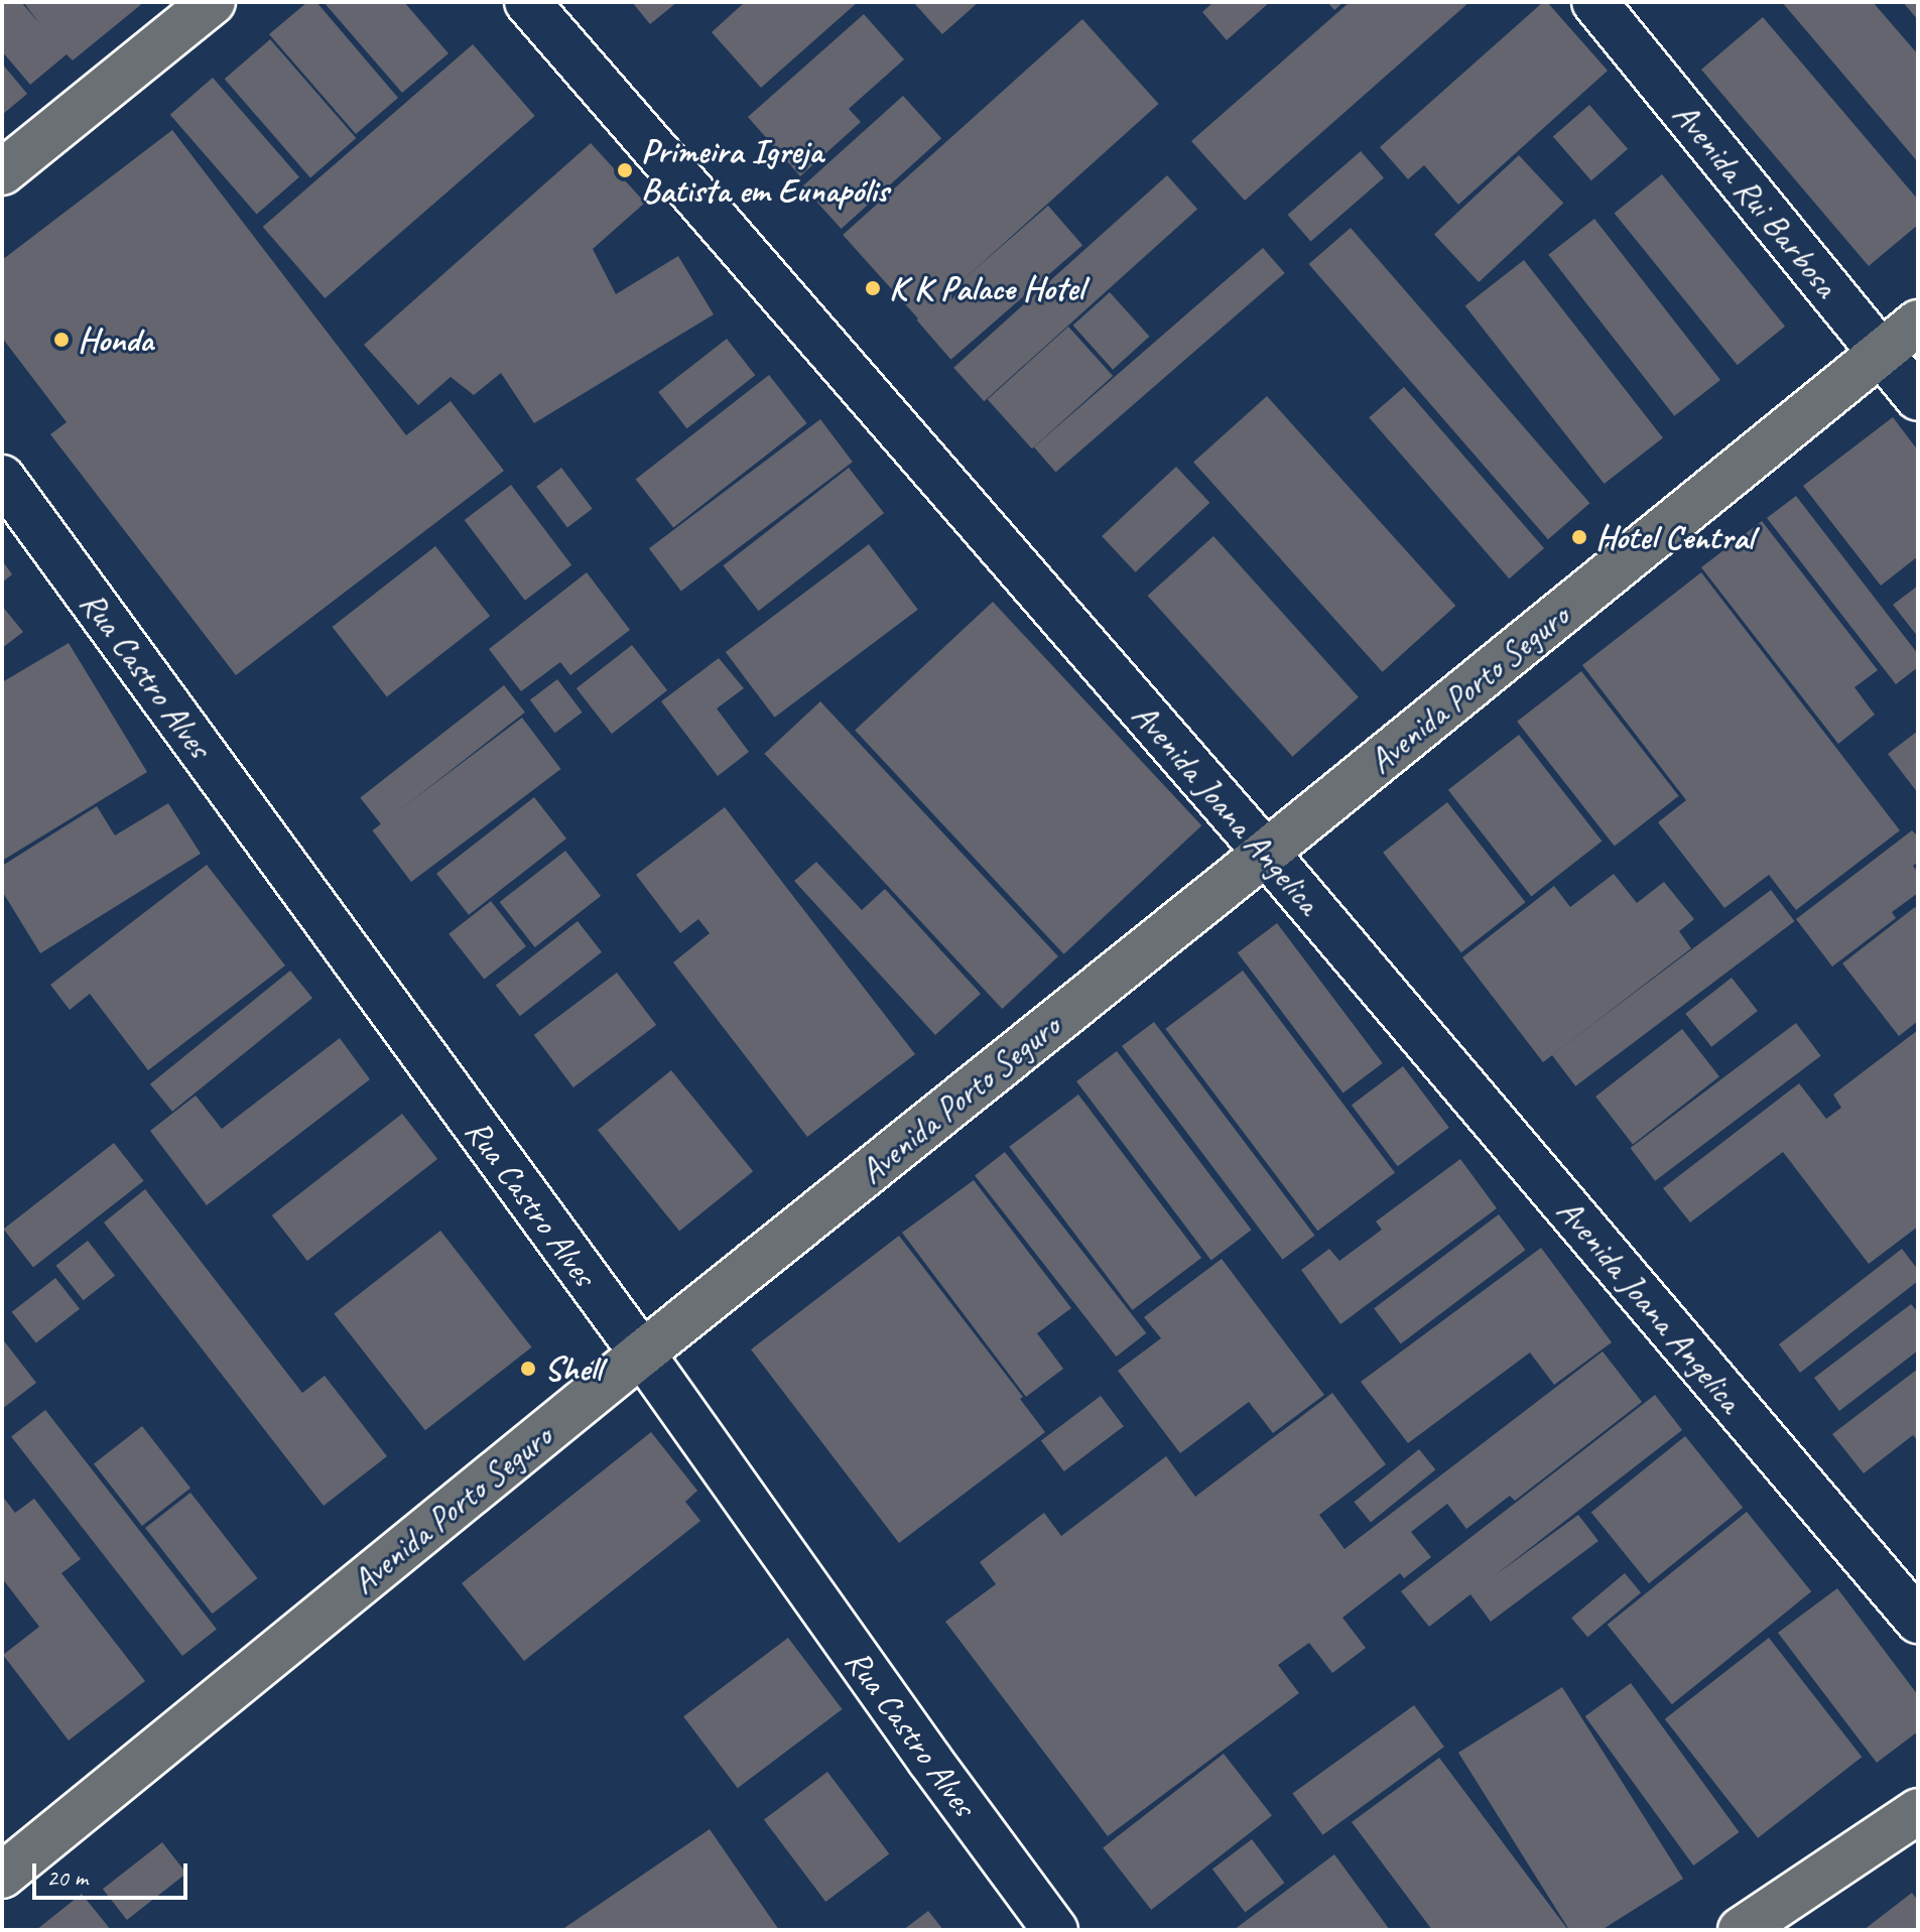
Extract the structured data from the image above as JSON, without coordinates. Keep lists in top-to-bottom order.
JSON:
{
  "streets": {
    "main road": ["Avenida Porto Seguro"],
    "street": ["Avenida Rui Barbosa", "Rua Castro Alves", "Avenida Joana Angelica"]
  },
  "crossings": [
    ["Avenida Rui Barbosa", "Avenida Porto Seguro"],
    ["Rua Castro Alves", "Avenida Porto Seguro"],
    ["Avenida Porto Seguro", "Avenida Joana Angelica"]
  ],
  "places": [
    "Primeira Igreja Batista em Eunapólis",
    "K K Palace Hotel",
    "Honda",
    "Hotel Central",
    "Shell"
  ],
  "scale_bar": "20 m"
}
